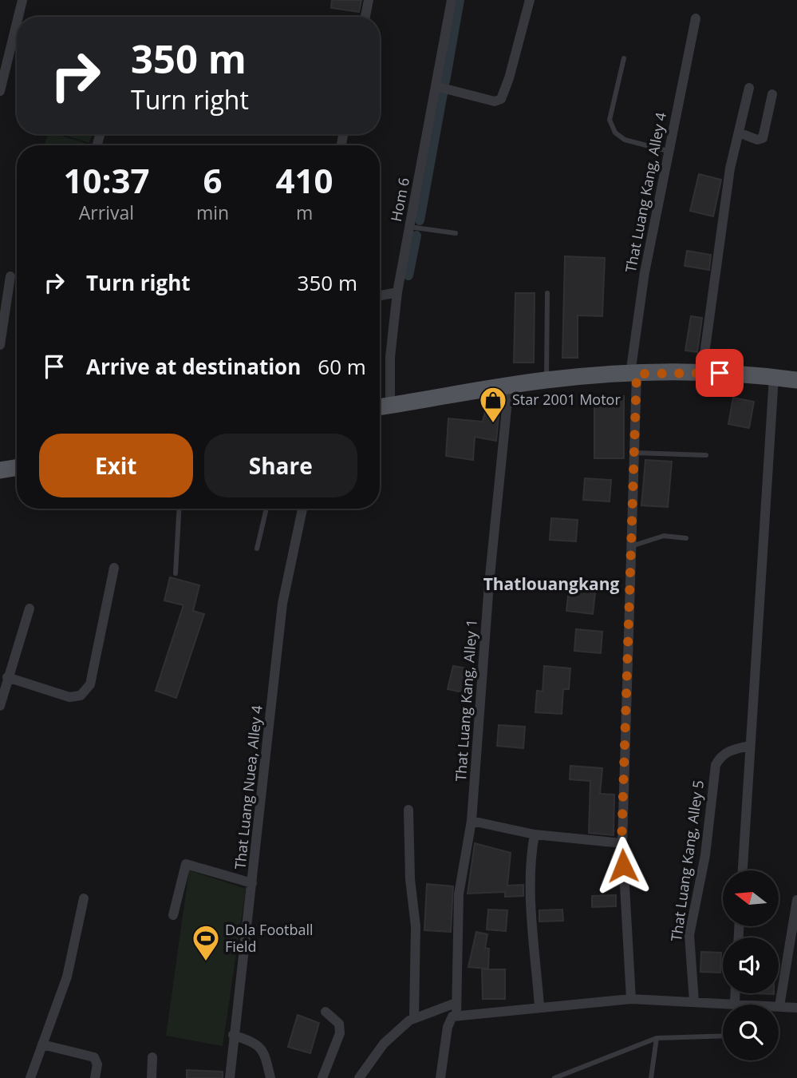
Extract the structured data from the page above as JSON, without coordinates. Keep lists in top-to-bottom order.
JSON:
{
  "streets": {
    "street": [
      "That Luang Kang, Alley 4",
      "Hom 6",
      "That Luang Kang, Alley 1",
      "That Luang Nuea, Alley 4",
      "That Luang Kang, Alley 5"
    ]
  },
  "districts": ["Thatlouangkang"],
  "places": {
    "shop": ["Star 2001 Motor"],
    "sports": ["Dola Football Field"]
  },
  "north": "left",
  "page": {
    "turn": ["350 m", "Turn right"],
    "eta": [
      "10:37",
      "Arrival",
      "6",
      "min",
      "410",
      "m"
    ],
    "list": [
      {
        "name": "Turn right",
        "value": "350 m"
      },
      {
        "name": "Arrive at destination",
        "value": "60 m"
      }
    ],
    "buttons": ["Exit", "Share"]
  }
}
